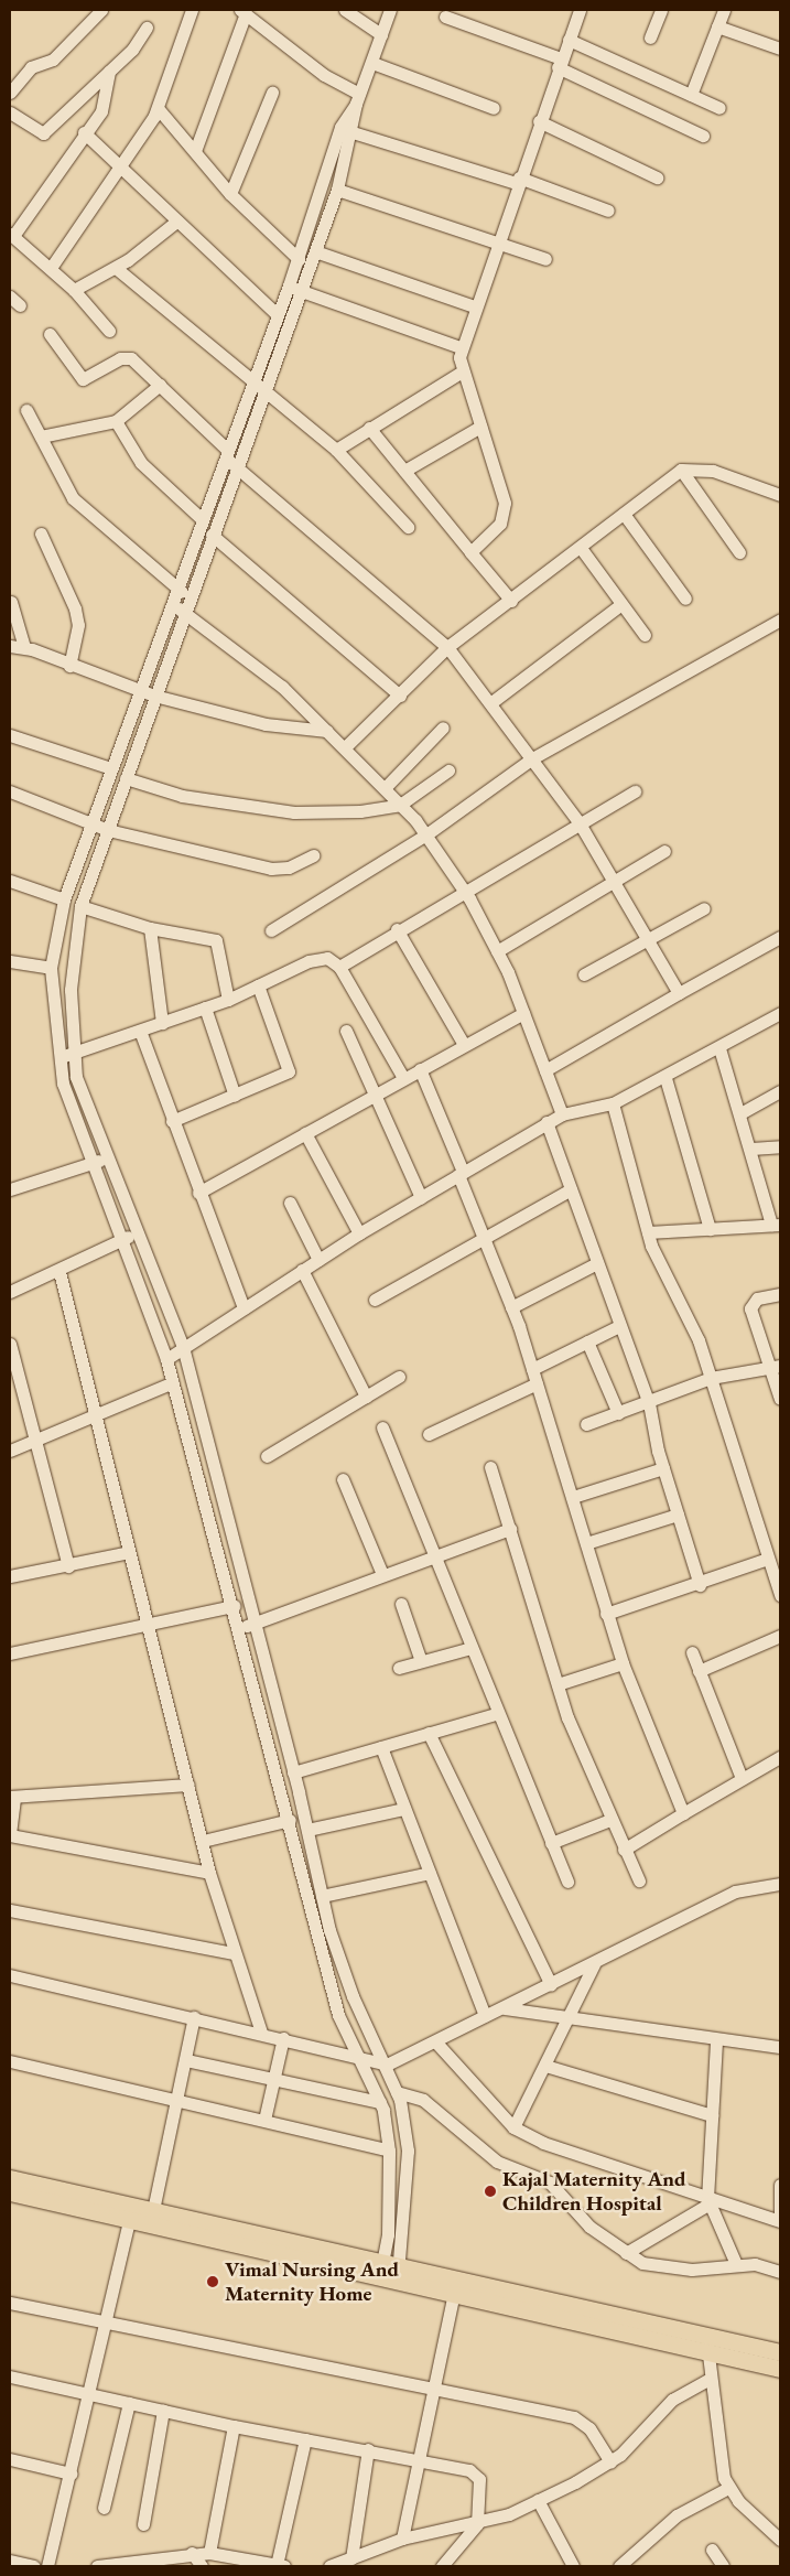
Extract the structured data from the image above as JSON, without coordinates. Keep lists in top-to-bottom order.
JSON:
{
  "places": ["Kajal Maternity And Children Hospital", "Vimal Nursing And Maternity Home"]
}
